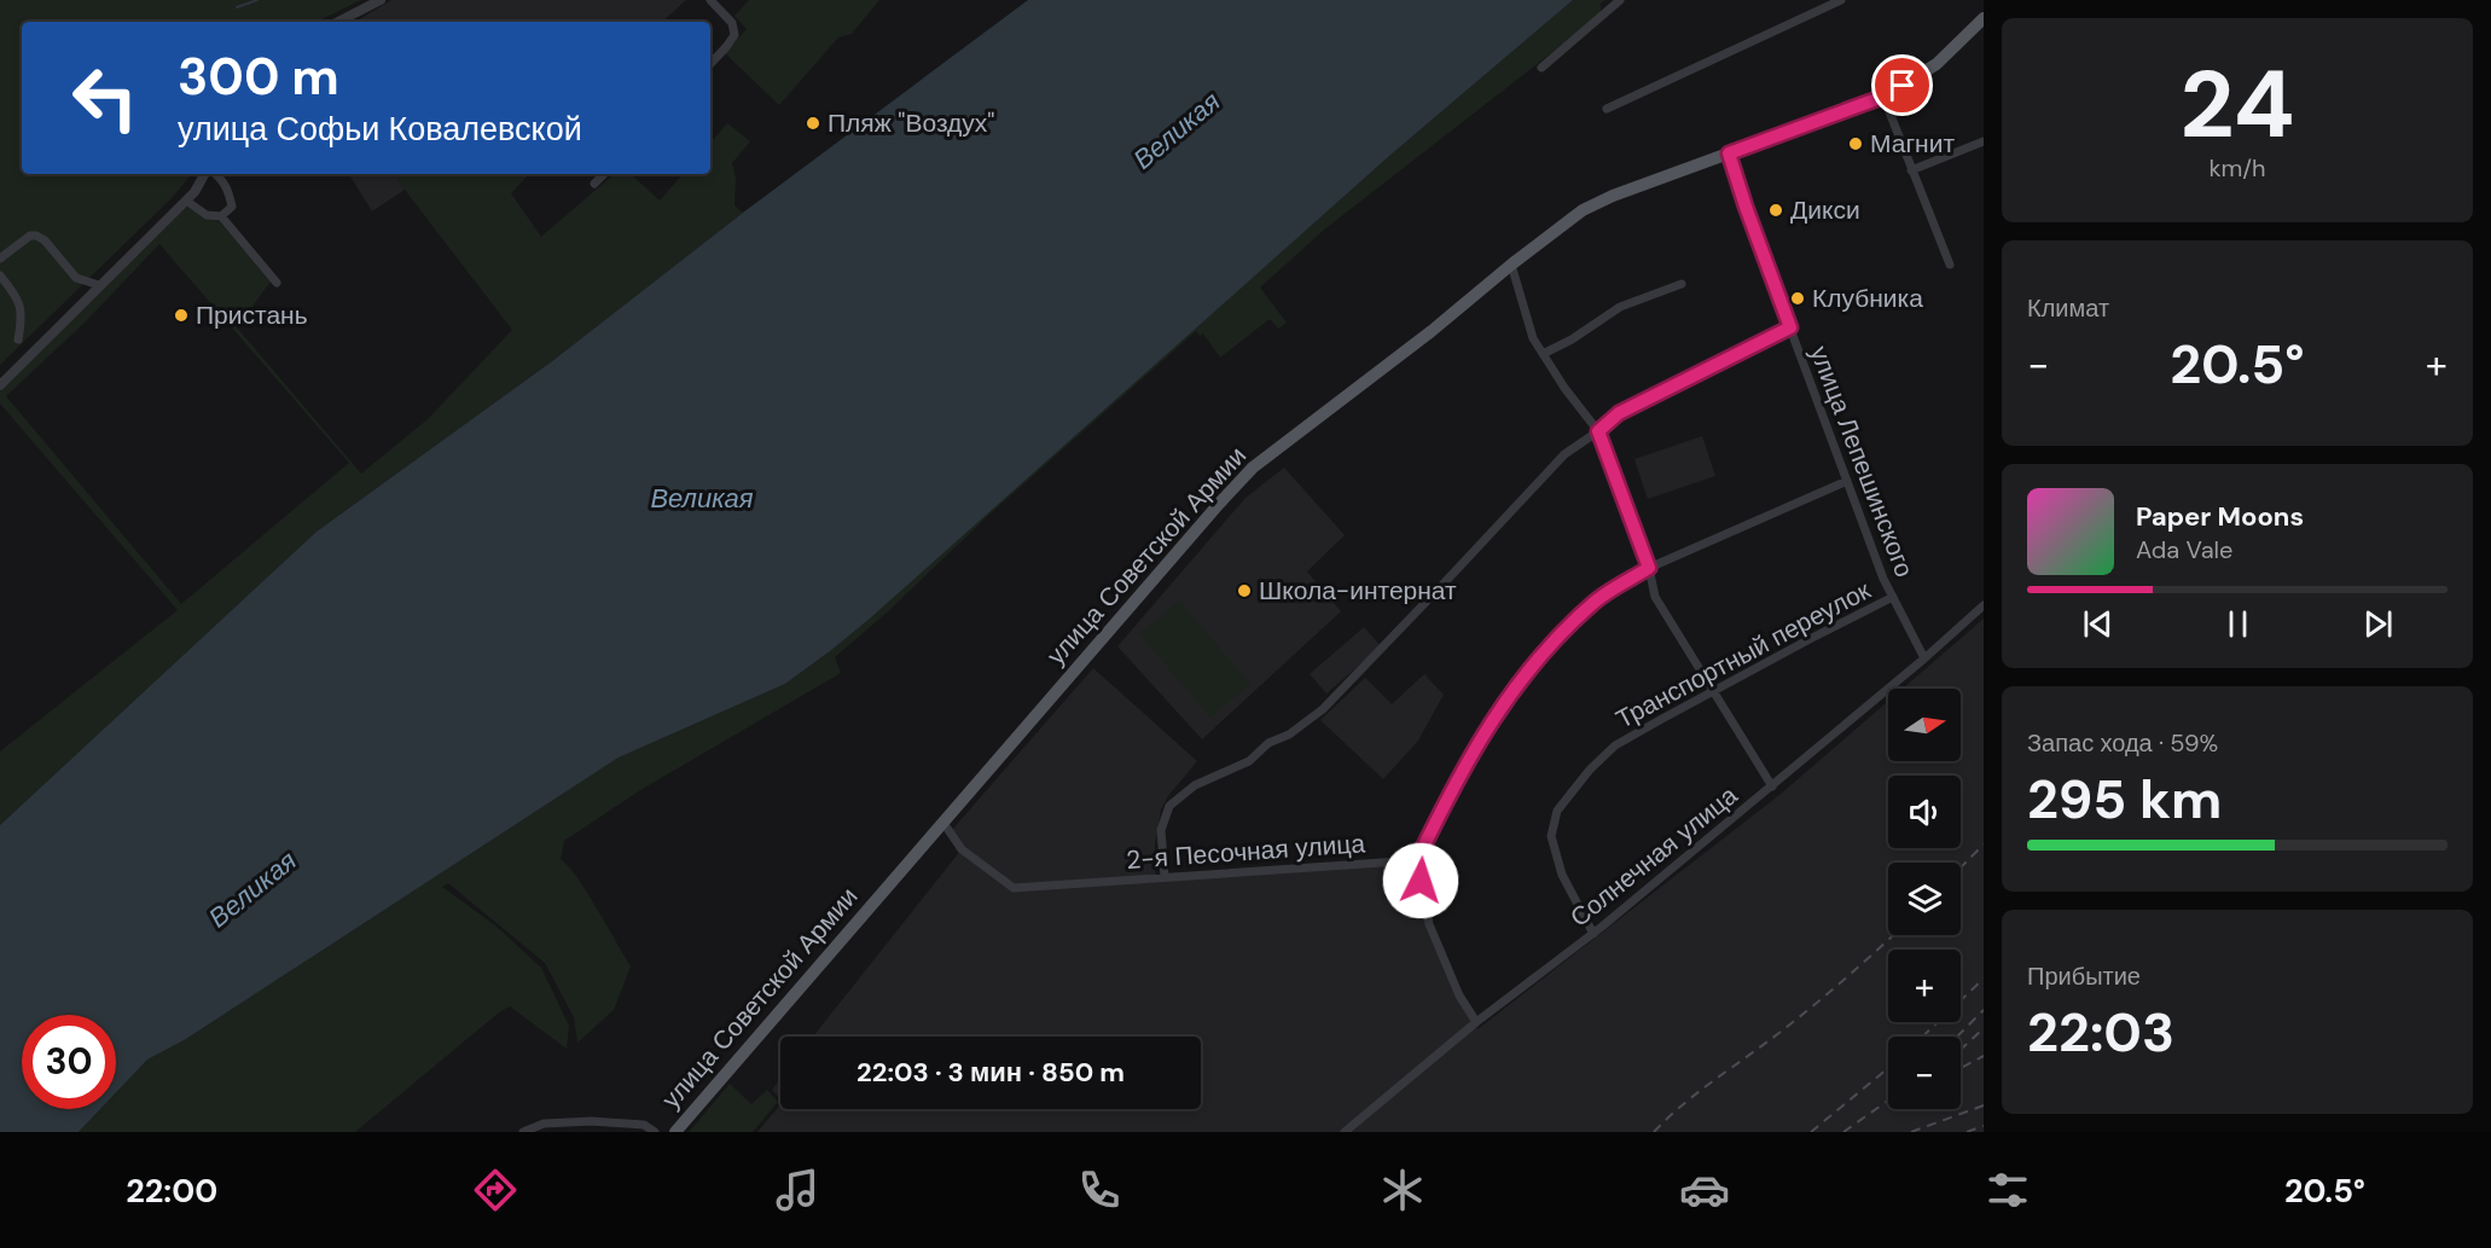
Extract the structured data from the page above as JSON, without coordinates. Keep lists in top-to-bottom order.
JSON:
{
  "streets": {
    "main road": ["улица Советской Армии"],
    "street": [
      "улица Лепешинского",
      "Транспортный переулок",
      "2-я Песочная улица",
      "Солнечная улица"
    ]
  },
  "crossings": [
    ["улица Лепешинского", "улица Советской Армии"],
    ["улица Лепешинского", "Транспортный переулок"],
    ["улица Лепешинского", "Солнечная улица"],
    ["улица Советской Армии", "2-я Песочная улица"],
    ["Транспортный переулок", "Солнечная улица"]
  ],
  "water": ["Великая"],
  "places": [
    "Пляж \"Воздух\"",
    "Магнит",
    "Дикси",
    "Клубника",
    "Пристань",
    "Школа-интернат"
  ],
  "north": "right",
  "page": {
    "tile": [
      ["24", "km/h"],
      "Климат",
      ["Запас хода · 59%", "295 km"],
      ["Прибытие", "22:03"]
    ],
    "turn": ["300 m", "улица Софьи Ковалевской"],
    "heat": ["−", "20.5°", "+"],
    "song": ["Paper Moons", "Ada Vale"],
    "map_buttons": ["+", "−"],
    "limit": "30",
    "trip": "22:03 · 3 мин · 850 m",
    "tabs": ["22:00", "20.5°"]
  }
}
